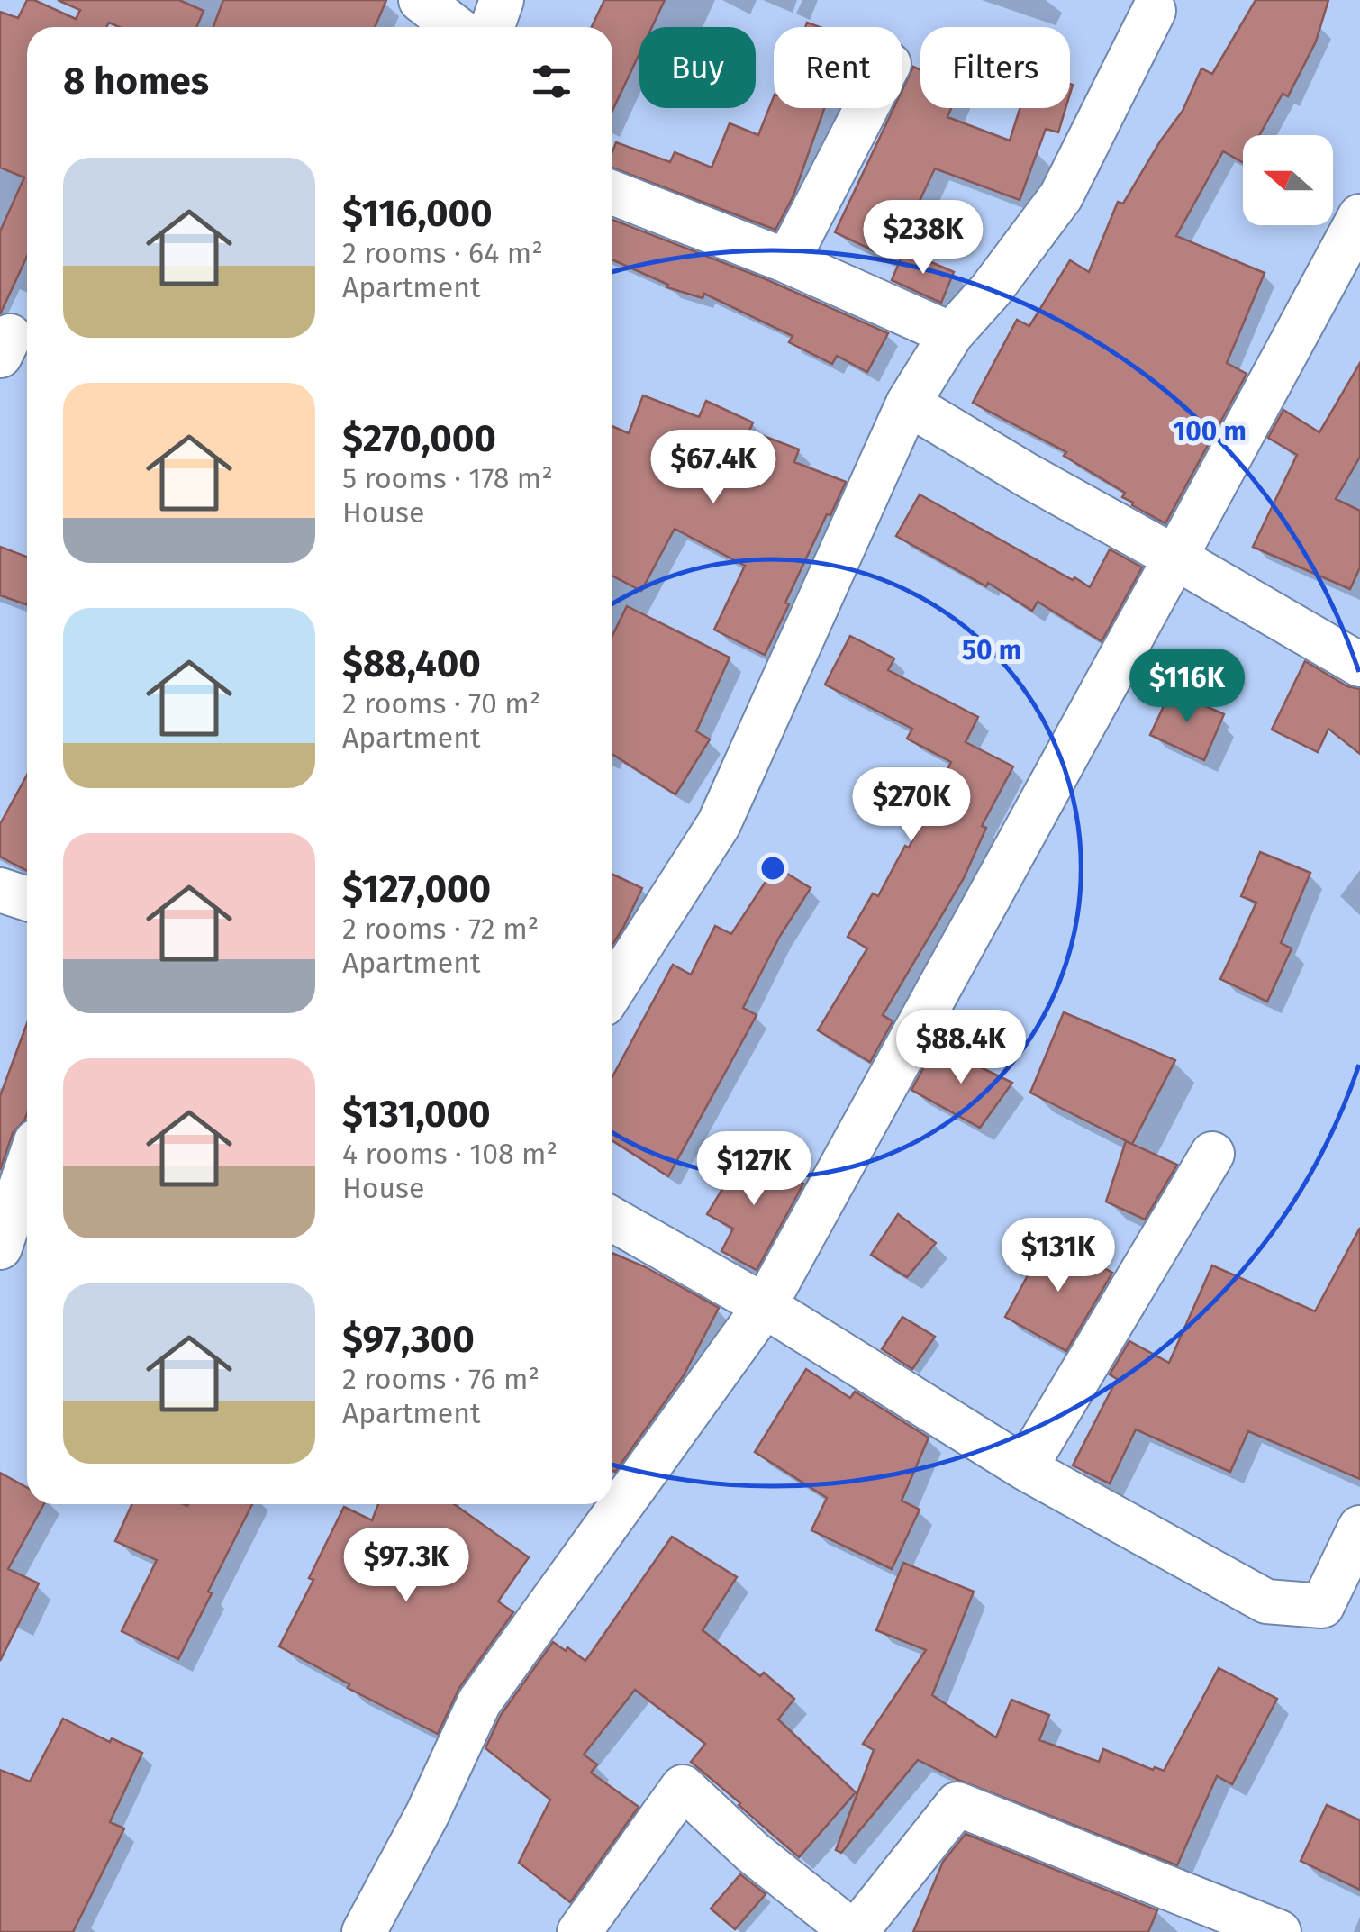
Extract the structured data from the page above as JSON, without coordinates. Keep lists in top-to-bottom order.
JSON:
{
  "north": "left",
  "page": {
    "chip": ["Buy", "Rent", "Filters"],
    "heading": "8 homes",
    "list": [
      {
        "name": "$116,000",
        "note": "2 rooms · 64 m² · Apartment"
      },
      {
        "name": "$270,000",
        "note": "5 rooms · 178 m² · House"
      },
      {
        "name": "$88,400",
        "note": "2 rooms · 70 m² · Apartment"
      },
      {
        "name": "$127,000",
        "note": "2 rooms · 72 m² · Apartment"
      },
      {
        "name": "$131,000",
        "note": "4 rooms · 108 m² · House"
      },
      {
        "name": "$97,300",
        "note": "2 rooms · 76 m² · Apartment"
      }
    ],
    "price": [
      "$238K",
      "$67.4K",
      "$116K",
      "$270K",
      "$88.4K",
      "$127K",
      "$131K",
      "$97.3K"
    ]
  },
  "rings": ["100 m", "50 m"]
}
